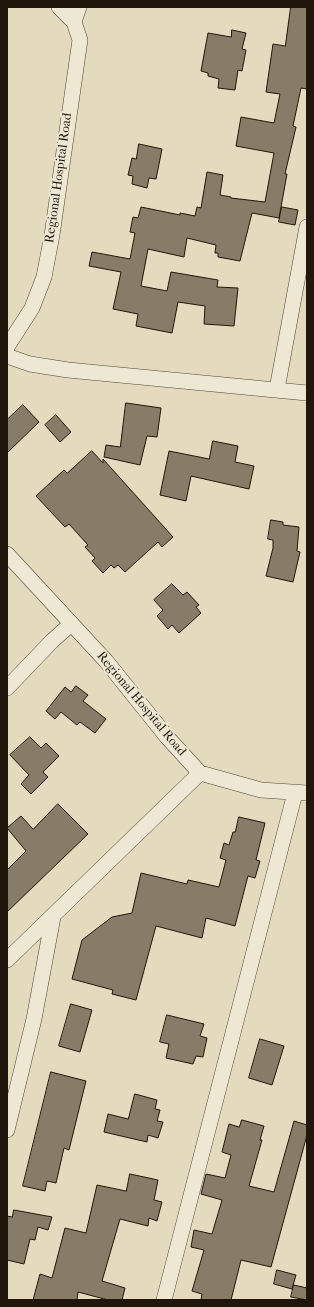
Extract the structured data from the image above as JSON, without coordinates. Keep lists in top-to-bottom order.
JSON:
{
  "streets": {
    "street": ["Regional Hospital Road"]
  }
}
